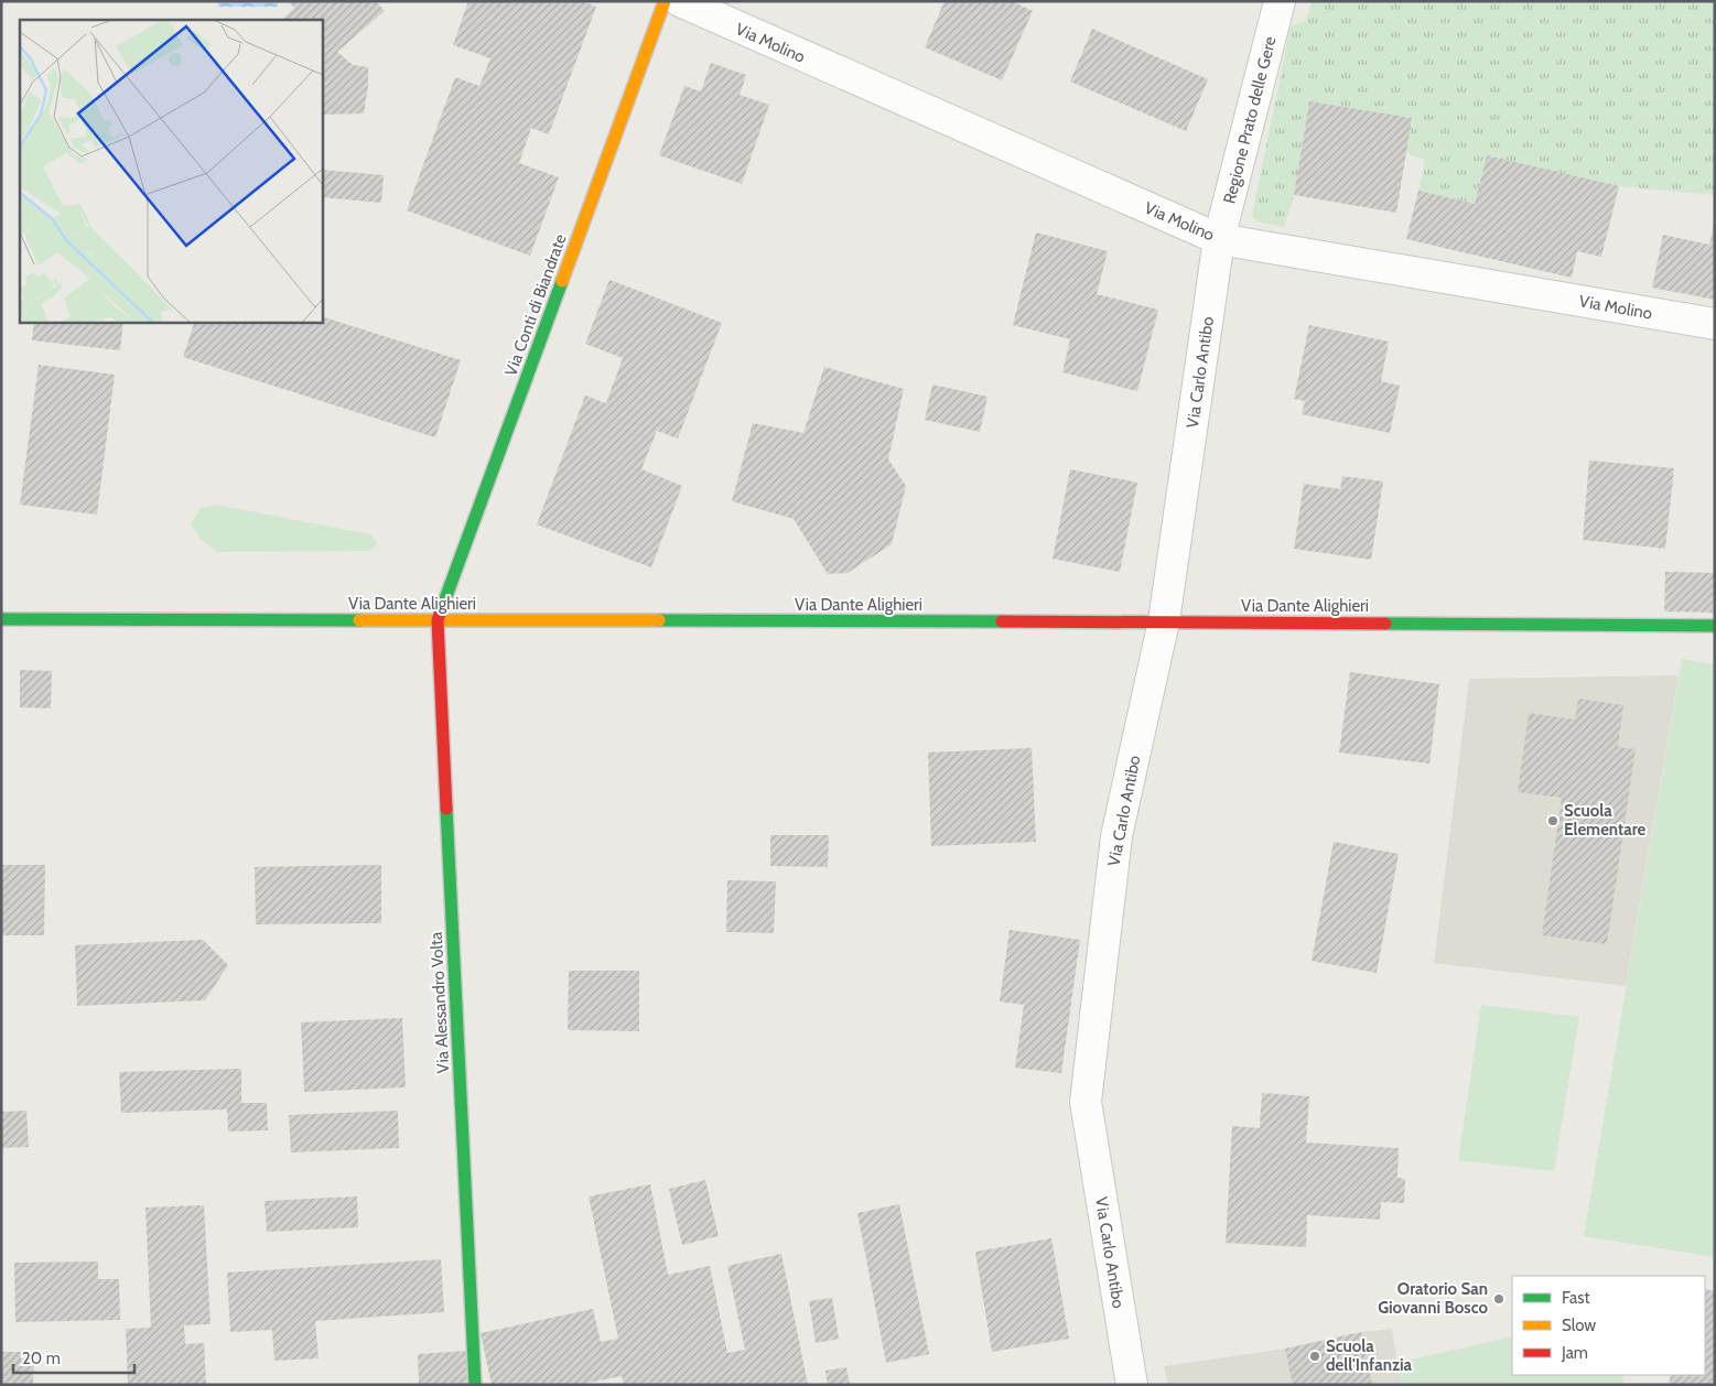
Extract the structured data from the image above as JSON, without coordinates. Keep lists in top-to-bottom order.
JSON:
{
  "streets": {
    "street": [
      "Via Molino",
      "Regione Prato delle Gere",
      "Via Conti di Biandrate",
      "Via Carlo Antibo",
      "Via Dante Alighieri",
      "Via Alessandro Volta"
    ]
  },
  "crossings": [
    ["Via Molino", "Regione Prato delle Gere"],
    ["Via Molino", "Via Carlo Antibo"],
    ["Regione Prato delle Gere", "Via Carlo Antibo"],
    ["Via Conti di Biandrate", "Via Dante Alighieri"],
    ["Via Conti di Biandrate", "Via Alessandro Volta"],
    ["Via Carlo Antibo", "Via Dante Alighieri"],
    ["Via Dante Alighieri", "Via Alessandro Volta"]
  ],
  "places": ["Scuola Elementare", "Oratorio San Giovanni Bosco", "Scuola dell'Infanzia"],
  "legend": ["Fast", "Slow", "Jam"],
  "scale_bar": "20 m"
}
